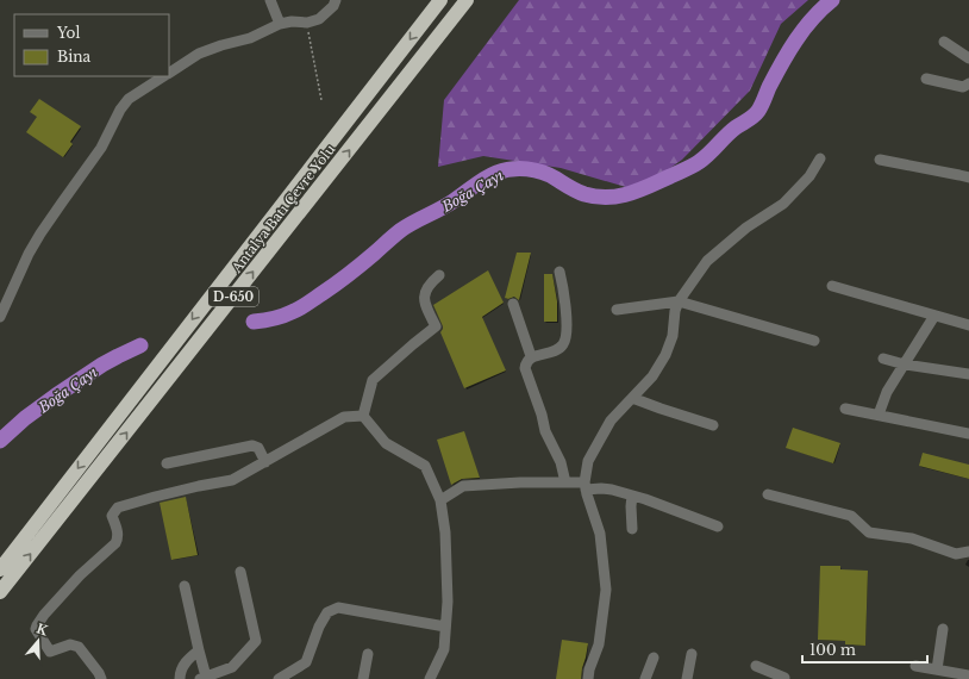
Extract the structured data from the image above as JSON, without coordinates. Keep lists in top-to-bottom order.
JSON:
{
  "streets": {
    "highway": ["Antalya Batı Çevre Yolu", "D-650"]
  },
  "water": ["Boğa Çayı"],
  "legend": ["Yol", "Bina"],
  "scale_bar": "100 m",
  "north": "top"
}
